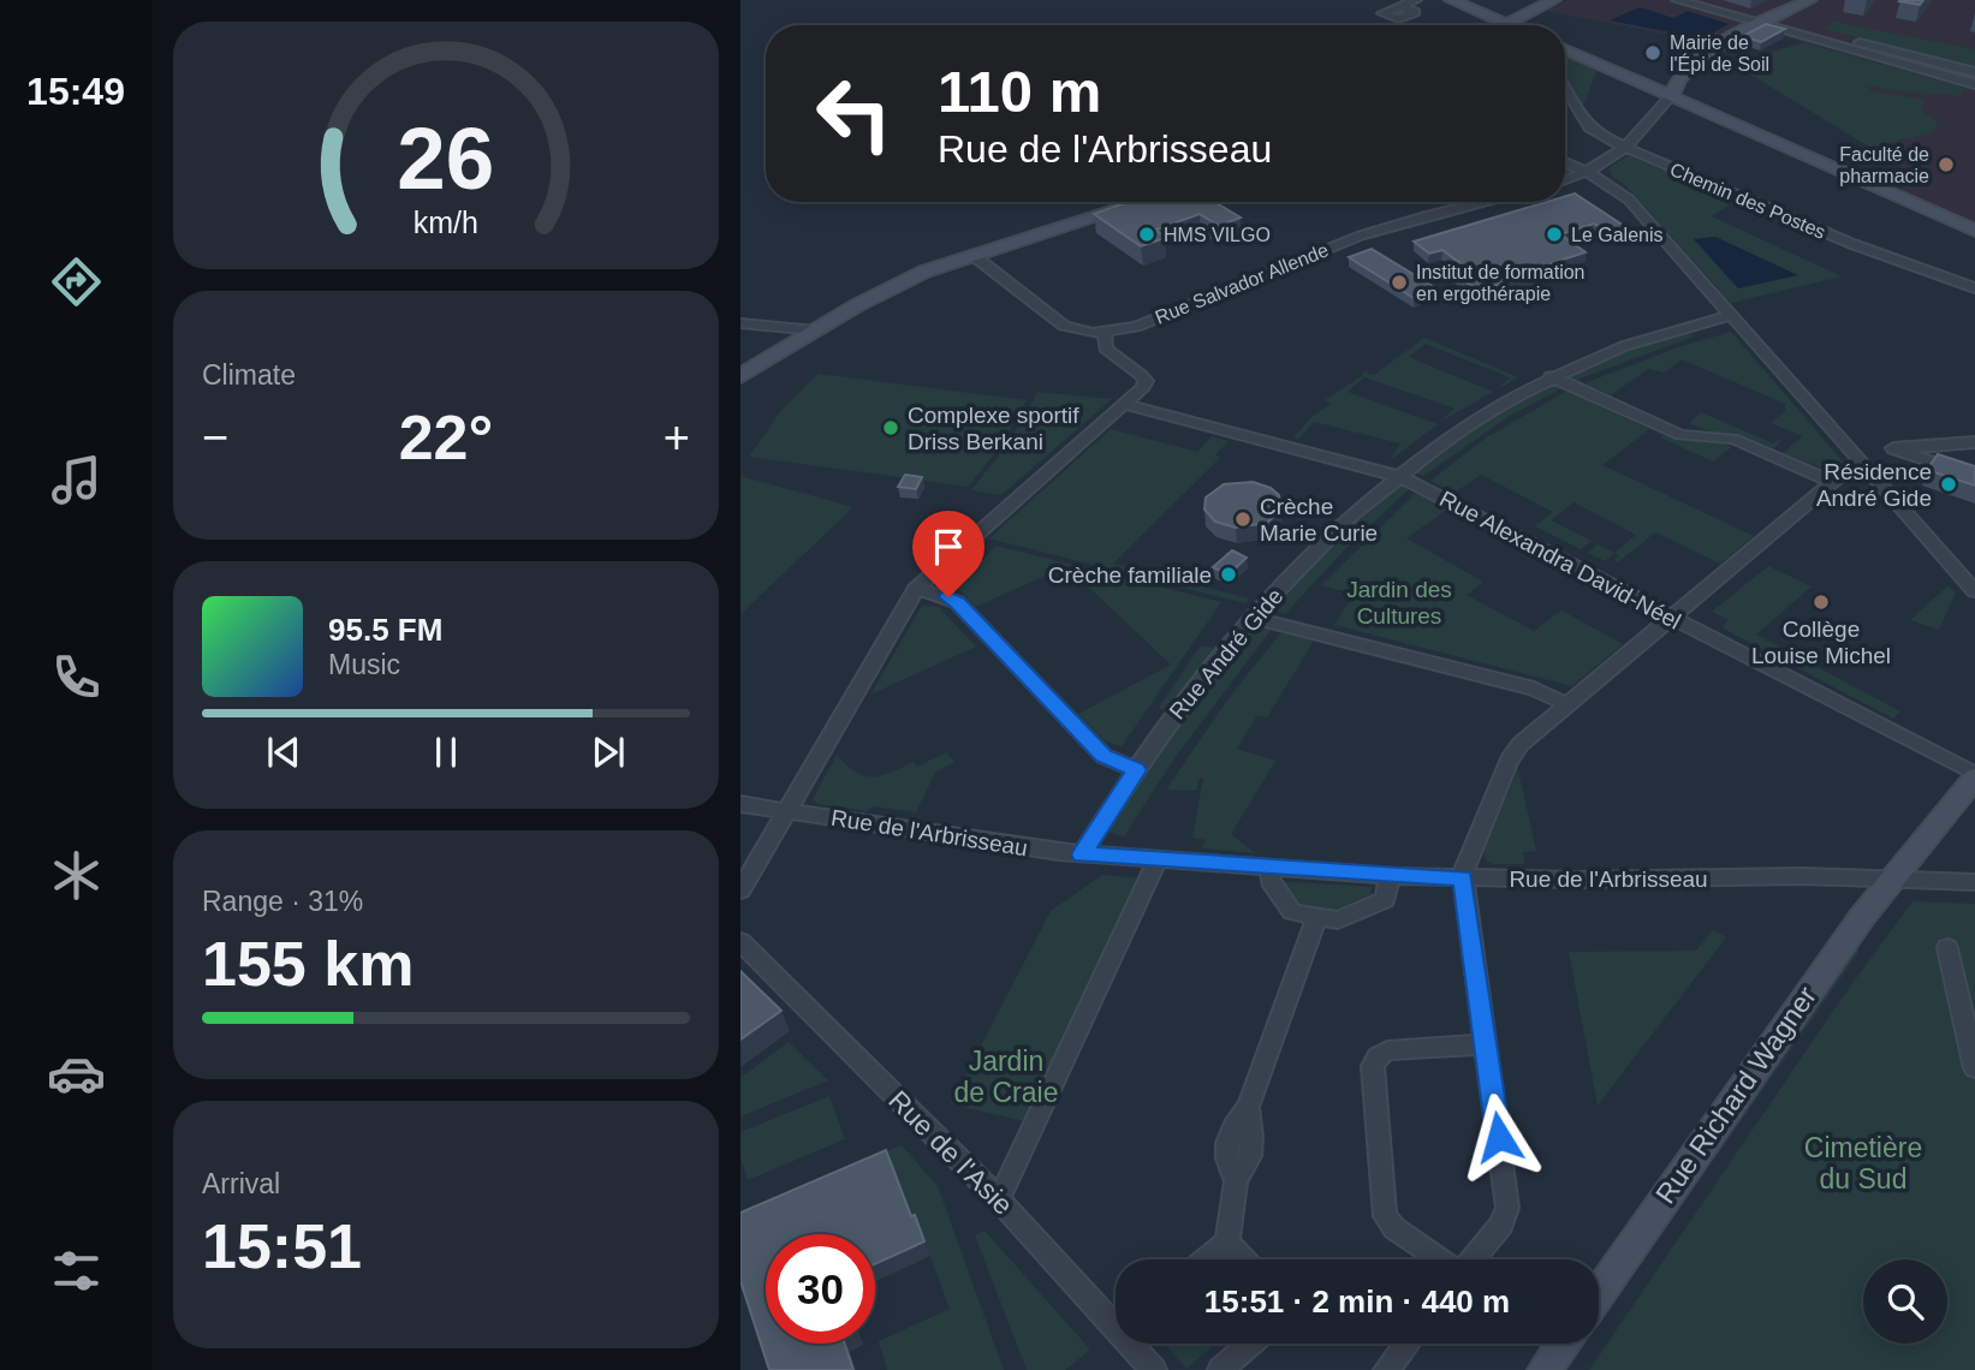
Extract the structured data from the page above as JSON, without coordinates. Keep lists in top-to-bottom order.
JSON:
{
  "streets": {
    "main road": ["Rue Richard Wagner"],
    "street": [
      "Chemin des Postes",
      "Rue Salvador Allende",
      "Rue Alexandra David-Néel",
      "Rue André Gide",
      "Rue de l'Arbrisseau",
      "Rue de l'Asie"
    ]
  },
  "crossings": [
    ["Rue Alexandra David-Néel", "Rue André Gide"],
    ["Rue Alexandra David-Néel", "Rue Richard Wagner"],
    ["Rue André Gide", "Rue de l'Arbrisseau"],
    ["Rue de l'Arbrisseau", "Rue Richard Wagner"]
  ],
  "parks": ["Jardin des Cultures", "Jardin de Craie", "Cimetière du Sud"],
  "places": [
    "Mairie de l'Épi de Soil",
    "Faculté de pharmacie",
    "HMS VILGO",
    "Le Galenis",
    "Institut de formation en ergothérapie",
    "Complexe sportif Driss Berkani",
    "Résidence André Gide",
    "Crèche Marie Curie",
    "Crèche familiale",
    "Collège Louise Michel"
  ],
  "page": {
    "tabs": "15:49",
    "turn": ["110 m", "Rue de l'Arbrisseau"],
    "tile": [
      "Climate",
      ["Range · 31%", "155 km"],
      ["Arrival", "15:51"]
    ],
    "heat": ["−", "22°", "+"],
    "song": ["95.5 FM", "Music"],
    "limit": "30",
    "trip": "15:51 · 2 min · 440 m",
    "gauge": ["26", "km/h"]
  }
}
